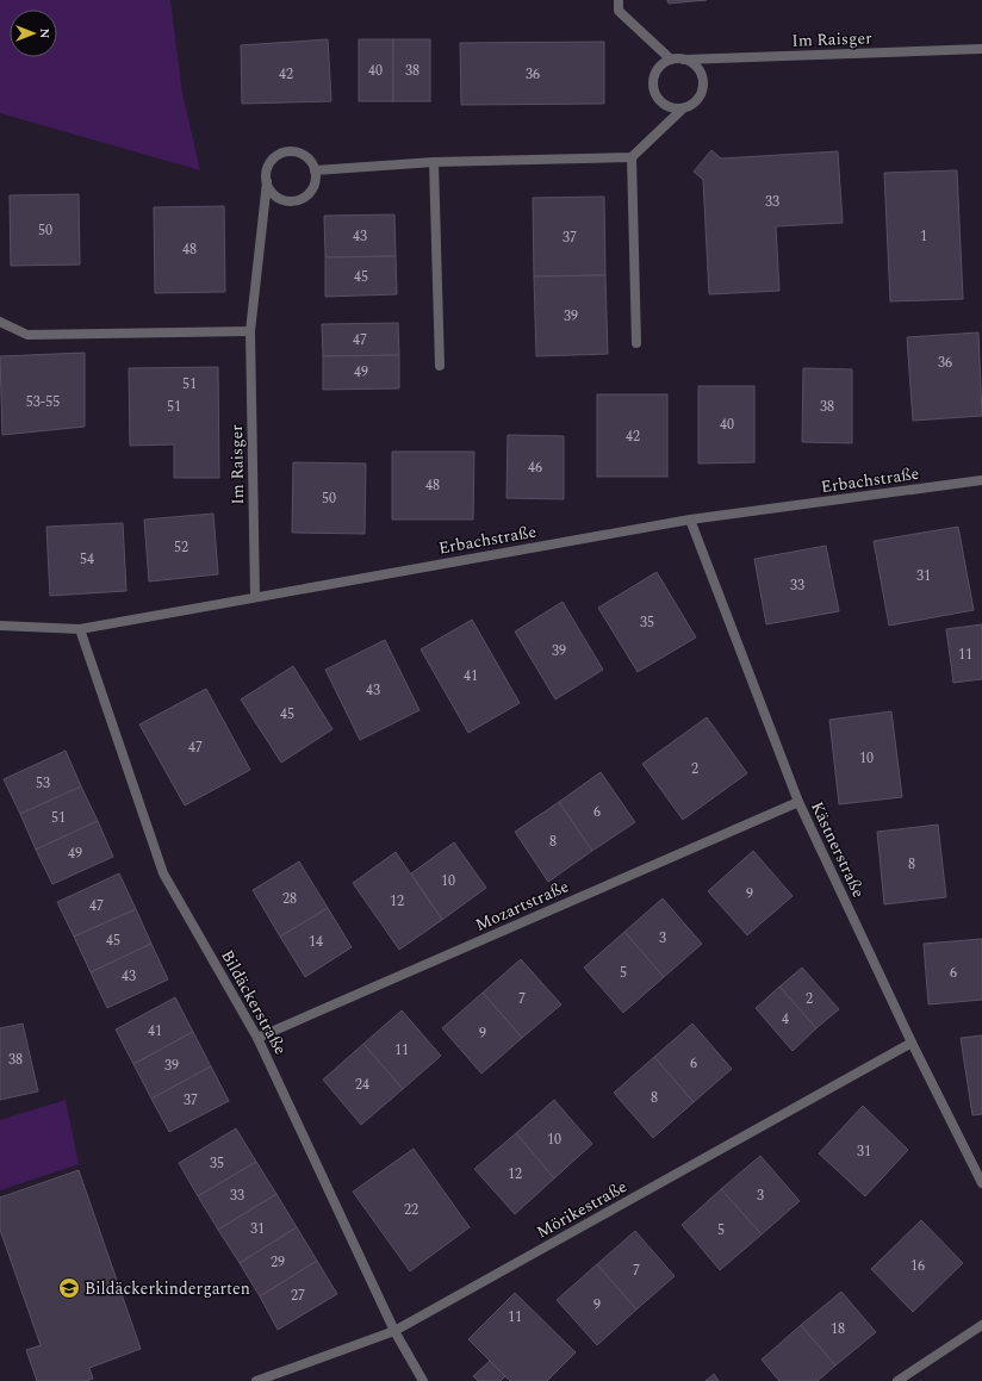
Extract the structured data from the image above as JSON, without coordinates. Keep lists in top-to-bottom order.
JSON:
{
  "streets": {
    "street": [
      "Im Raisger",
      "Erbachstraße",
      "Kästnerstraße",
      "Mozartstraße",
      "Bildäckerstraße",
      "Mörikestraße"
    ]
  },
  "crossings": [
    ["Im Raisger", "Erbachstraße"],
    ["Erbachstraße", "Kästnerstraße"],
    ["Erbachstraße", "Bildäckerstraße"],
    ["Kästnerstraße", "Mozartstraße"],
    ["Kästnerstraße", "Mörikestraße"],
    ["Mozartstraße", "Bildäckerstraße"],
    ["Bildäckerstraße", "Mörikestraße"]
  ],
  "places": {
    "school or university": ["Bildäckerkindergarten"]
  },
  "house_numbers": [
    "40",
    "38",
    "42",
    "36",
    "33",
    "50",
    "43",
    "1",
    "37",
    "48",
    "45",
    "39",
    "47",
    "36",
    "49",
    "51",
    "53-55",
    "51",
    "38",
    "40",
    "42",
    "46",
    "48",
    "50",
    "52",
    "54",
    "31",
    "33",
    "35",
    "39",
    "11",
    "41",
    "43",
    "45",
    "47",
    "10",
    "2",
    "53",
    "6",
    "51",
    "8",
    "49",
    "8",
    "10",
    "9",
    "28",
    "12",
    "47",
    "3",
    "45",
    "14",
    "5",
    "6",
    "43",
    "7",
    "2",
    "4",
    "41",
    "9",
    "11",
    "38",
    "6",
    "39",
    "24",
    "8",
    "37",
    "10",
    "31",
    "35",
    "12",
    "33",
    "3",
    "22",
    "31",
    "5",
    "29",
    "16",
    "7",
    "27",
    "9",
    "11",
    "18"
  ],
  "north": "right"
}
